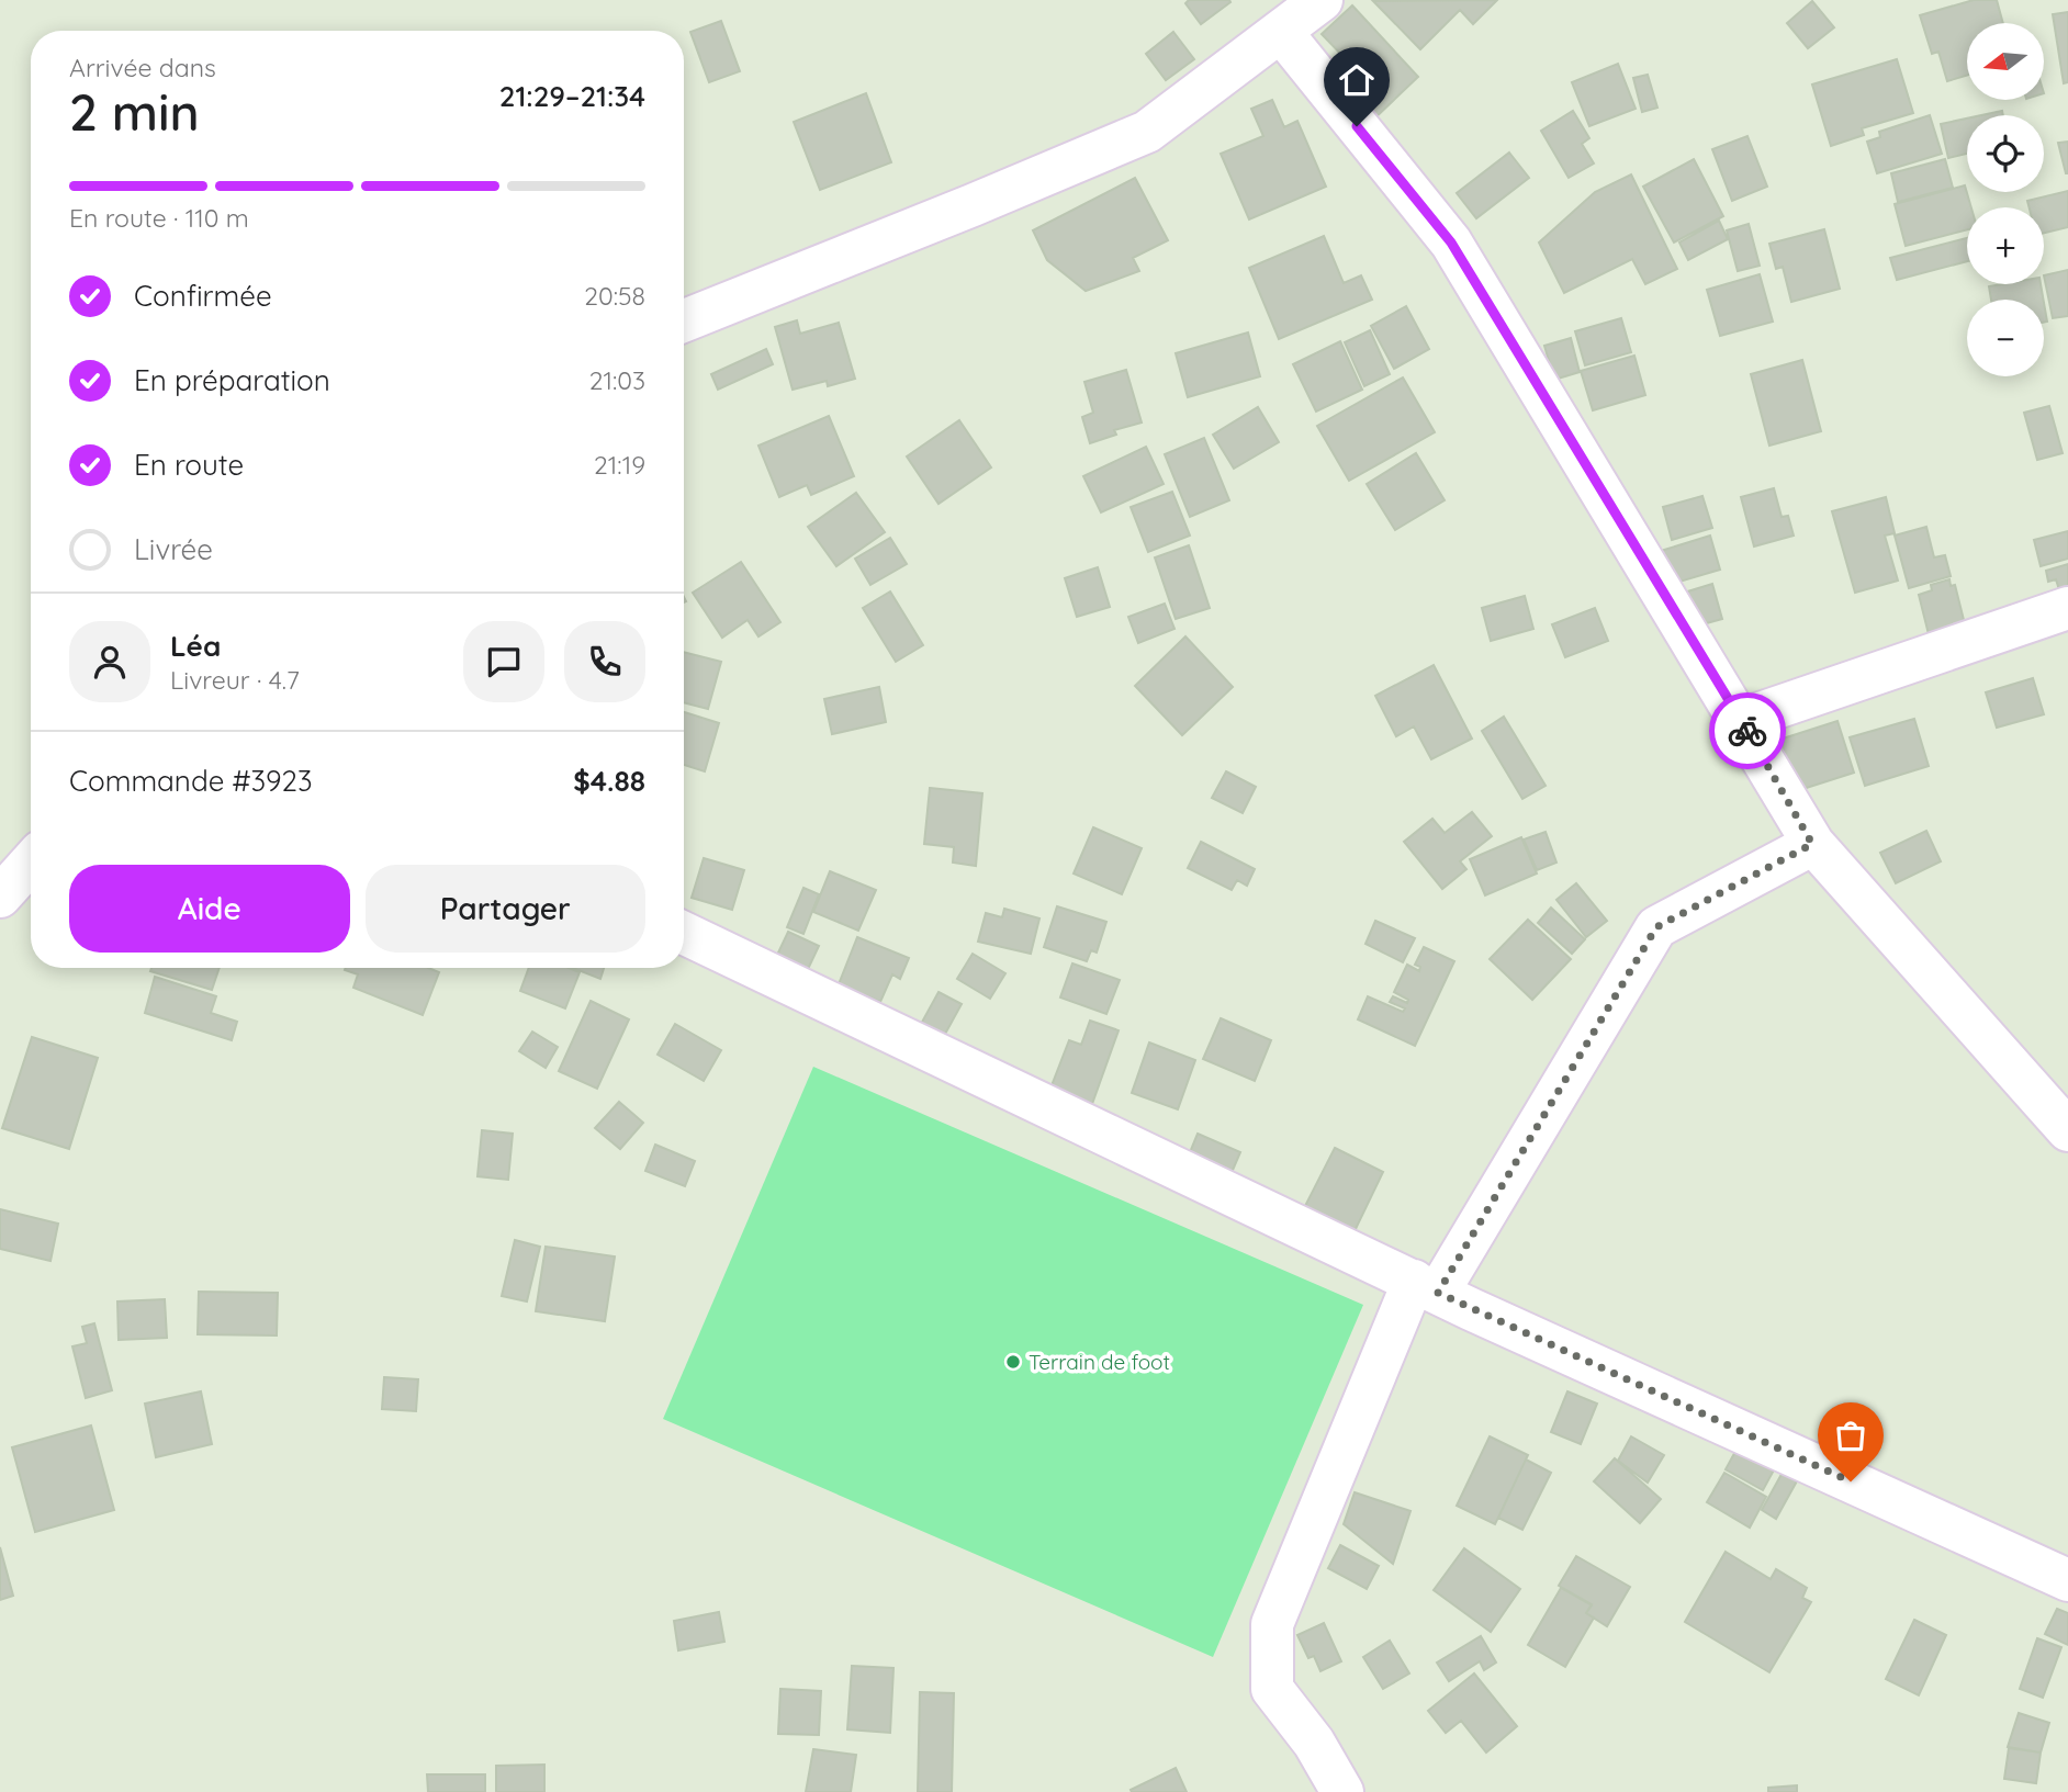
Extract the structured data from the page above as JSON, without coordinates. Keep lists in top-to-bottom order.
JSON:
{
  "places": ["Terrain de foot"],
  "north": "left",
  "page": {
    "map_buttons": ["+", "−"],
    "heading": ["2 min", "Arrivée dans", "21:29–21:34"],
    "panel": [
      "Léa",
      "Livreur · 4.7",
      "Commande #3923",
      "$4.88"
    ],
    "bar": "En route · 110 m",
    "list": [
      ["Confirmée", "20:58"],
      ["En préparation", "21:03"],
      ["En route", "21:19"],
      "Livrée"
    ],
    "buttons": ["Aide", "Partager"]
  }
}
